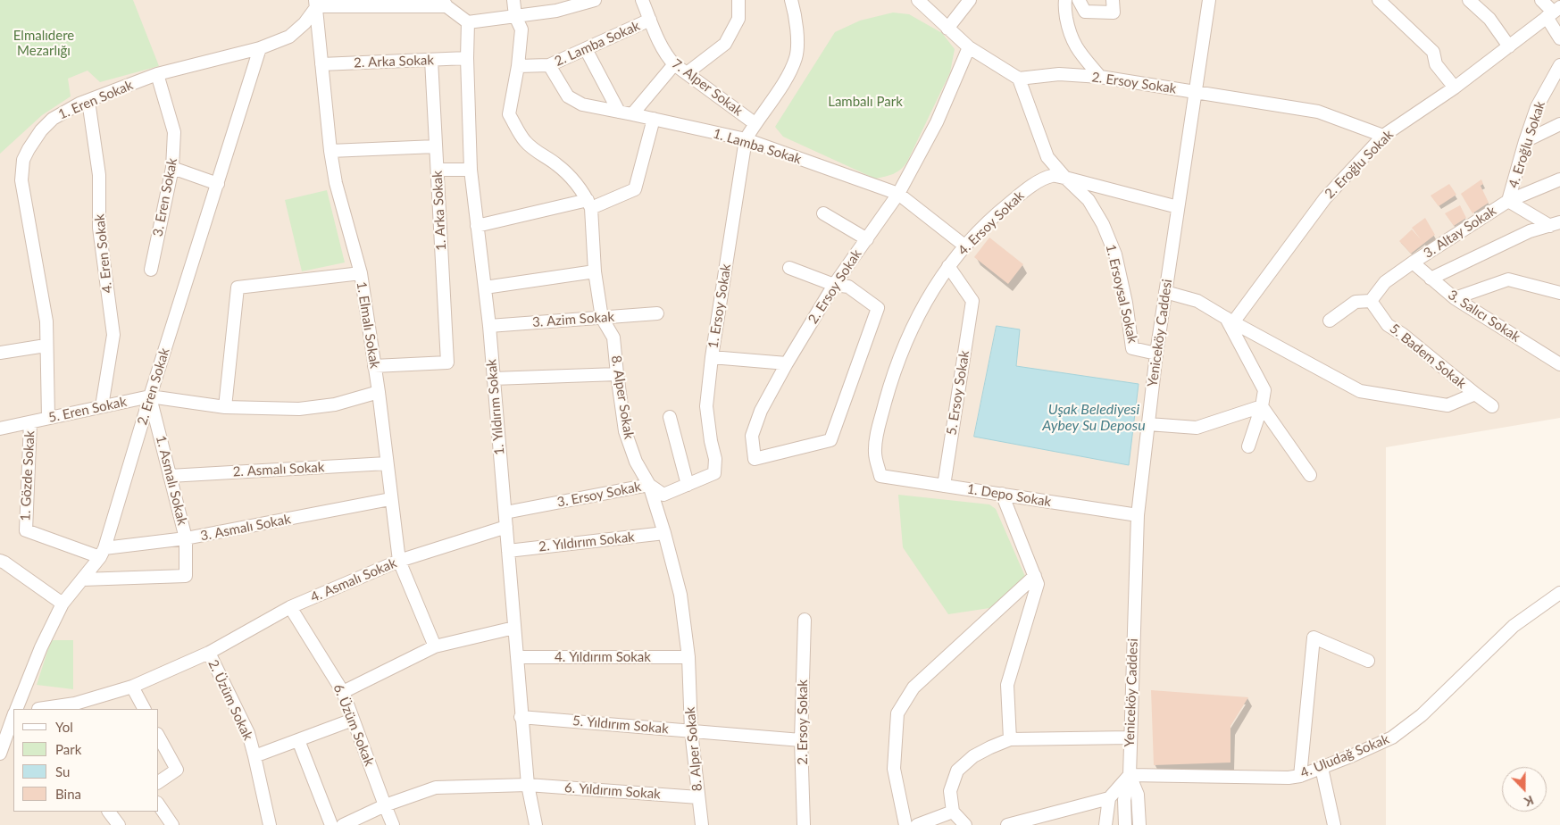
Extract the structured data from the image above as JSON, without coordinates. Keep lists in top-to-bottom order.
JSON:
{
  "streets": {
    "street": [
      "2. Lamba Sokak",
      "2. Arka Sokak",
      "2. Ersoy Sokak",
      "7. Alper Sokak",
      "1. Eren Sokak",
      "4. Eroğlu Sokak",
      "1. Lamba Sokak",
      "2. Eroğlu Sokak",
      "3. Eren Sokak",
      "1. Arka Sokak",
      "4. Ersoy Sokak",
      "3. Altay Sokak",
      "4. Eren Sokak",
      "1. Ersoysal Sokak",
      "1. Ersoy Sokak",
      "3. Salıcı Sokak",
      "3. Azim Sokak",
      "1. Elmalı Sokak",
      "Yeniceköy Caddesi",
      "5. Badem Sokak",
      "2. Eren Sokak",
      "5. Ersoy Sokak",
      "8. Alper Sokak",
      "1. Yıldırım Sokak",
      "5. Eren Sokak",
      "2. Asmalı Sokak",
      "1. Gözde Sokak",
      "1. Asmalı Sokak",
      "3. Ersoy Sokak",
      "1. Depo Sokak",
      "3. Asmalı Sokak",
      "2. Yıldırım Sokak",
      "4. Asmalı Sokak",
      "4. Yıldırım Sokak",
      "2. Üzüm Sokak",
      "6. Üzüm Sokak",
      "5. Yıldırım Sokak",
      "4. Uludağ Sokak",
      "6. Yıldırım Sokak"
    ]
  },
  "crossings": [
    ["2. Lamba Sokak", "7. Alper Sokak"],
    ["2. Lamba Sokak", "1. Lamba Sokak"],
    ["2. Arka Sokak", "1. Arka Sokak"],
    ["2. Arka Sokak", "1. Elmalı Sokak"],
    ["2. Arka Sokak", "1. Yıldırım Sokak"],
    ["2. Ersoy Sokak", "1. Lamba Sokak"],
    ["2. Ersoy Sokak", "2. Eroğlu Sokak"],
    ["2. Ersoy Sokak", "Yeniceköy Caddesi"],
    ["2. Ersoy Sokak", "5. Yıldırım Sokak"],
    ["1. Eren Sokak", "3. Eren Sokak"],
    ["1. Eren Sokak", "4. Eren Sokak"],
    ["1. Eren Sokak", "1. Elmalı Sokak"],
    ["1. Eren Sokak", "2. Eren Sokak"],
    ["1. Eren Sokak", "5. Eren Sokak"],
    ["4. Eroğlu Sokak", "3. Altay Sokak"],
    ["1. Lamba Sokak", "4. Ersoy Sokak"],
    ["1. Lamba Sokak", "1. Ersoy Sokak"],
    ["1. Arka Sokak", "1. Elmalı Sokak"],
    ["4. Ersoy Sokak", "1. Ersoysal Sokak"],
    ["4. Ersoy Sokak", "Yeniceköy Caddesi"],
    ["4. Ersoy Sokak", "5. Ersoy Sokak"],
    ["4. Ersoy Sokak", "1. Depo Sokak"],
    ["3. Altay Sokak", "3. Salıcı Sokak"],
    ["3. Altay Sokak", "5. Badem Sokak"],
    ["4. Eren Sokak", "5. Eren Sokak"],
    ["1. Ersoysal Sokak", "Yeniceköy Caddesi"],
    ["1. Ersoy Sokak", "3. Ersoy Sokak"],
    ["3. Azim Sokak", "8. Alper Sokak"],
    ["3. Azim Sokak", "1. Yıldırım Sokak"],
    ["1. Elmalı Sokak", "2. Asmalı Sokak"],
    ["1. Elmalı Sokak", "3. Asmalı Sokak"],
    ["1. Elmalı Sokak", "4. Asmalı Sokak"],
    ["Yeniceköy Caddesi", "1. Depo Sokak"],
    ["Yeniceköy Caddesi", "4. Uludağ Sokak"],
    ["2. Eren Sokak", "5. Eren Sokak"],
    ["2. Eren Sokak", "1. Gözde Sokak"],
    ["2. Eren Sokak", "1. Asmalı Sokak"],
    ["2. Eren Sokak", "3. Asmalı Sokak"],
    ["5. Ersoy Sokak", "1. Depo Sokak"],
    ["8. Alper Sokak", "3. Ersoy Sokak"],
    ["8. Alper Sokak", "2. Yıldırım Sokak"],
    ["8. Alper Sokak", "4. Yıldırım Sokak"],
    ["8. Alper Sokak", "5. Yıldırım Sokak"],
    ["8. Alper Sokak", "6. Yıldırım Sokak"],
    ["1. Yıldırım Sokak", "3. Ersoy Sokak"],
    ["1. Yıldırım Sokak", "2. Yıldırım Sokak"],
    ["1. Yıldırım Sokak", "4. Asmalı Sokak"],
    ["1. Yıldırım Sokak", "4. Yıldırım Sokak"],
    ["1. Yıldırım Sokak", "5. Yıldırım Sokak"],
    ["1. Yıldırım Sokak", "6. Yıldırım Sokak"],
    ["5. Eren Sokak", "1. Gözde Sokak"],
    ["5. Eren Sokak", "1. Asmalı Sokak"],
    ["2. Asmalı Sokak", "1. Asmalı Sokak"],
    ["1. Asmalı Sokak", "3. Asmalı Sokak"],
    ["4. Asmalı Sokak", "2. Üzüm Sokak"],
    ["4. Asmalı Sokak", "6. Üzüm Sokak"],
    ["6. Üzüm Sokak", "6. Yıldırım Sokak"]
  ],
  "water": ["Uşak Belediyesi Aybey Su Deposu"],
  "parks": ["Elmalıdere Mezarlığı", "Lambalı Park"],
  "legend": [
    "Yol",
    "Park",
    "Su",
    "Bina"
  ],
  "north": "bottom"
}
